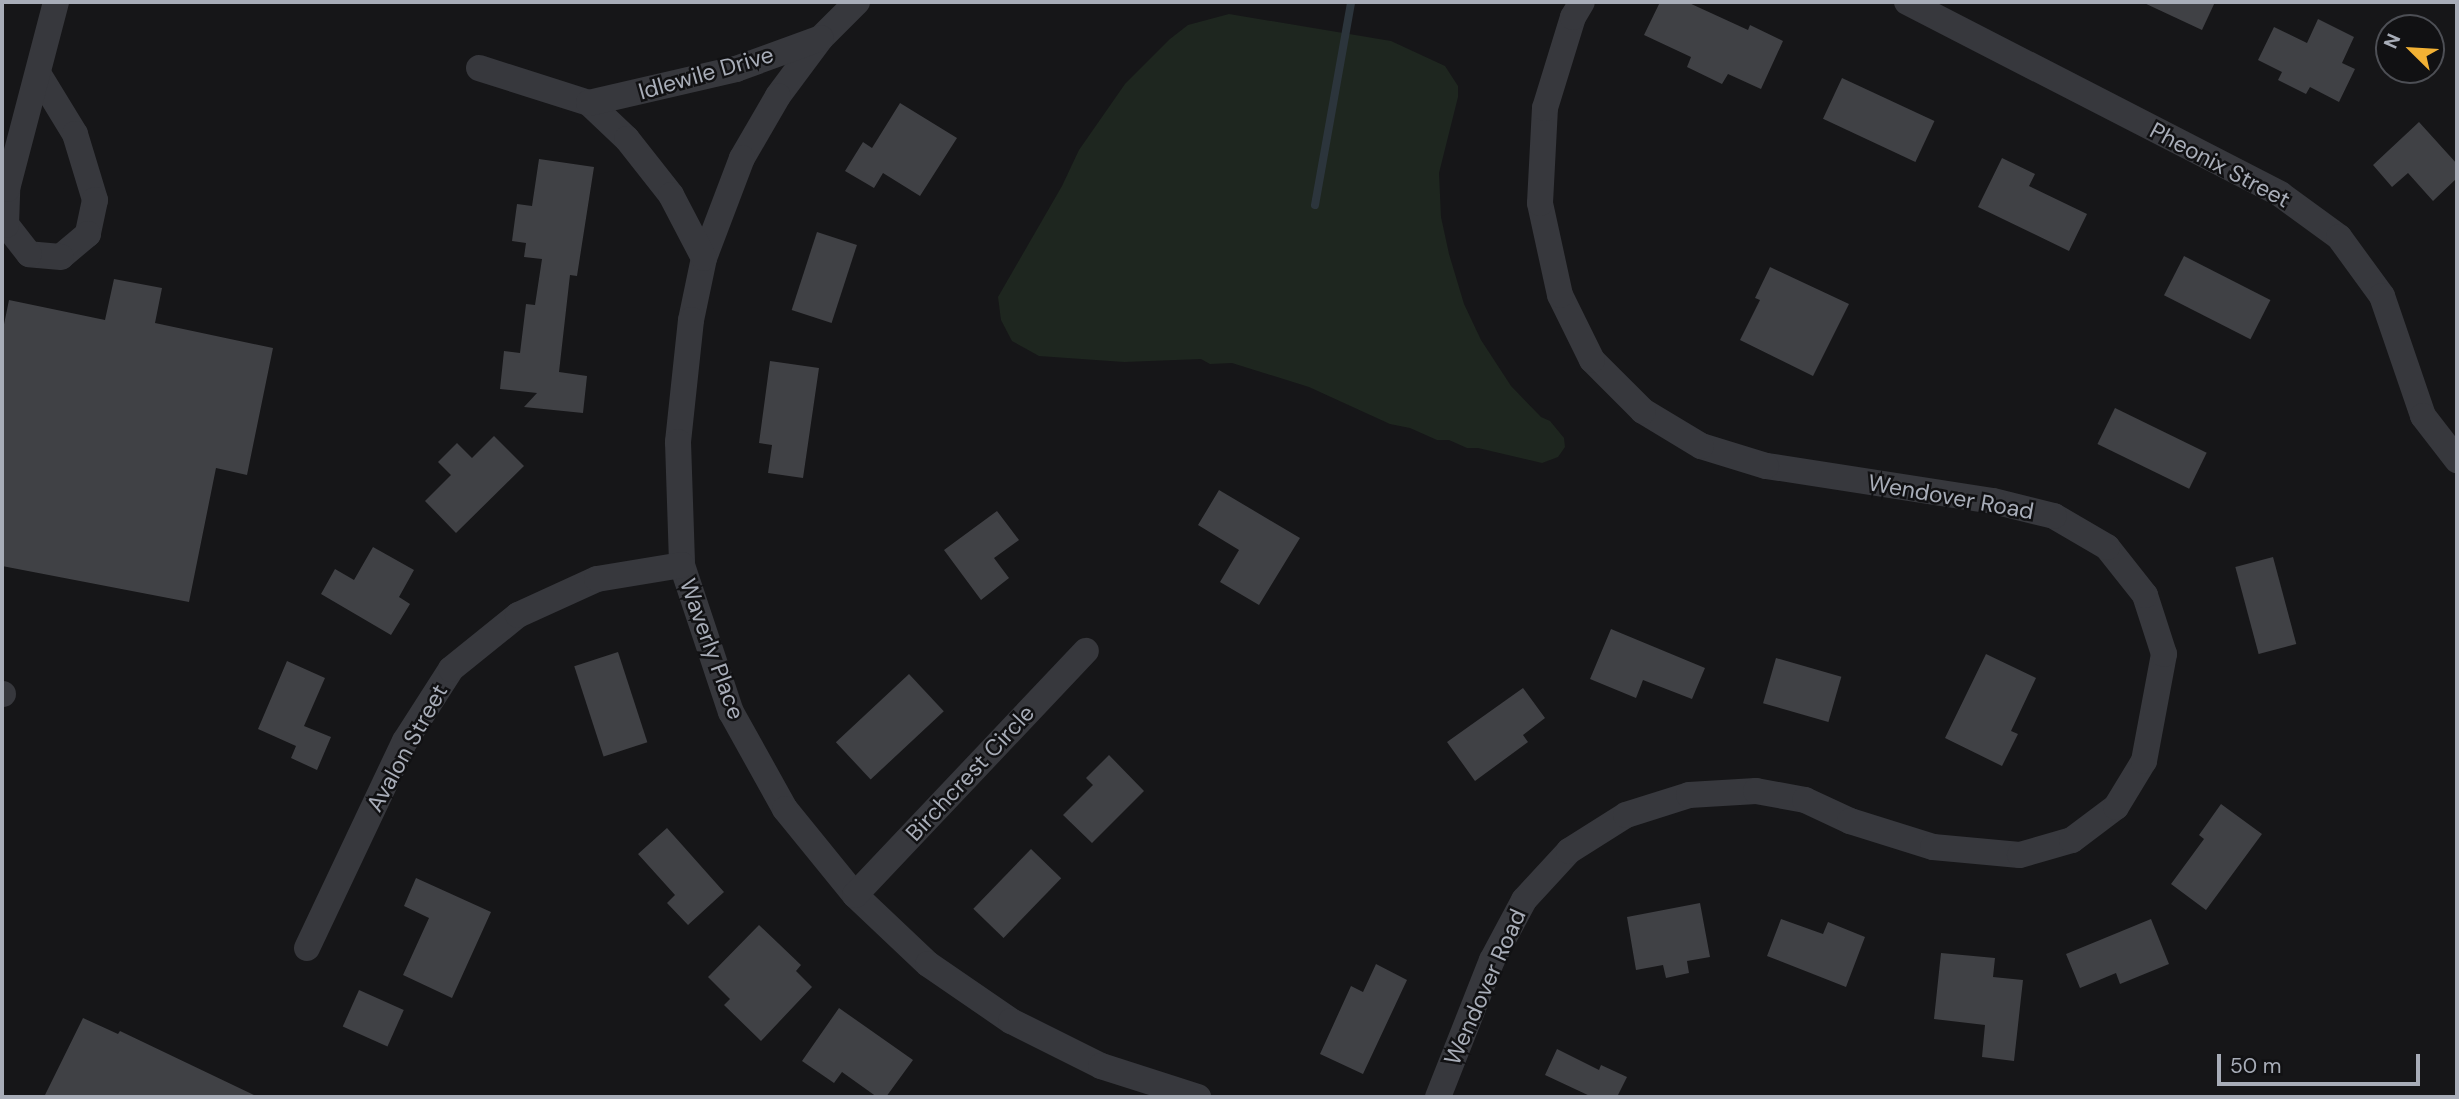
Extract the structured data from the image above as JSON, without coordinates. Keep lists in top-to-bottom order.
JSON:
{
  "streets": {
    "street": [
      "Idlewile Drive",
      "Pheonix Street",
      "Wendover Road",
      "Waverly Place",
      "Avalon Street",
      "Birchcrest Circle"
    ]
  },
  "crossings": [
    ["Idlewile Drive", "Waverly Place"],
    ["Waverly Place", "Avalon Street"],
    ["Waverly Place", "Birchcrest Circle"]
  ],
  "scale_bar": "50 m",
  "north": "top left"
}
